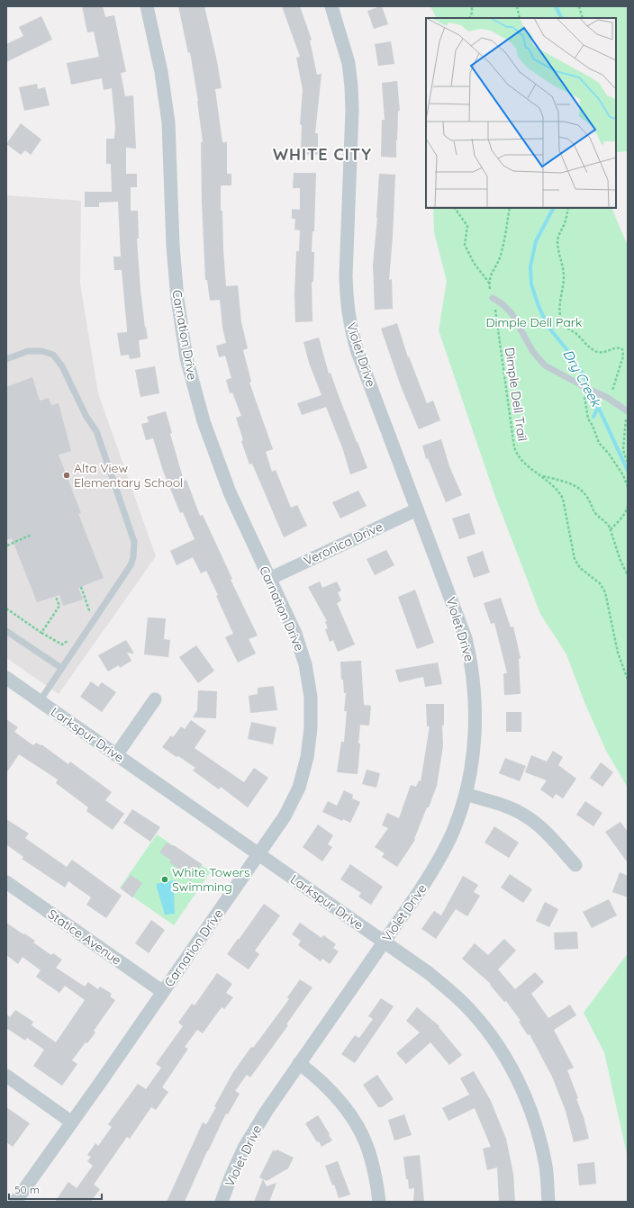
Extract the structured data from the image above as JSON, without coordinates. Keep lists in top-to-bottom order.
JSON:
{
  "streets": {
    "street": [
      "Carnation Drive",
      "Violet Drive",
      "Veronica Drive",
      "Larkspur Drive",
      "Statice Avenue"
    ],
    "path": ["Dimple Dell Trail"]
  },
  "crossings": [
    ["Carnation Drive", "Veronica Drive"],
    ["Carnation Drive", "Larkspur Drive"],
    ["Carnation Drive", "Statice Avenue"],
    ["Violet Drive", "Veronica Drive"],
    ["Violet Drive", "Larkspur Drive"]
  ],
  "districts": ["WHITE CITY"],
  "water": ["Dry Creek"],
  "parks": ["Dimple Dell Park"],
  "places": ["Alta View Elementary School", "White Towers Swimming"],
  "scale_bar": "50 m"
}
